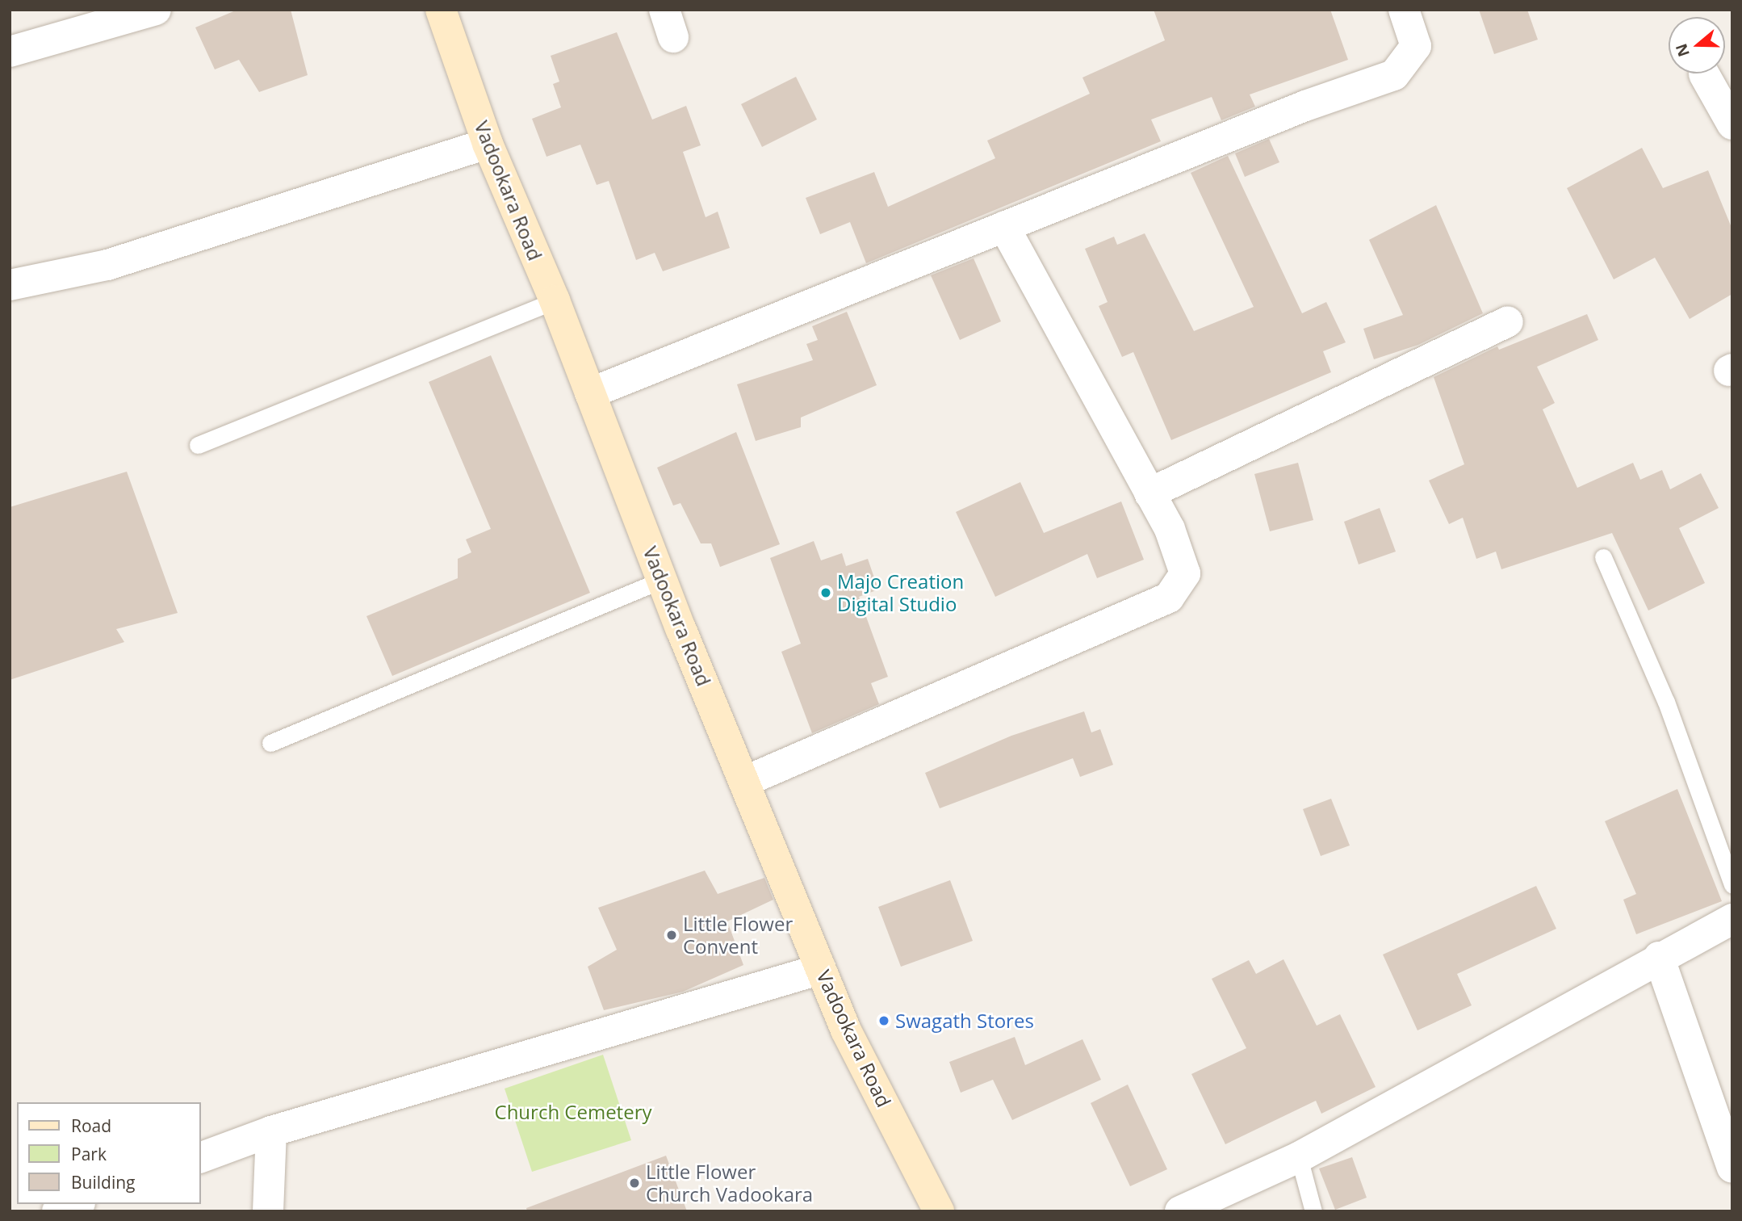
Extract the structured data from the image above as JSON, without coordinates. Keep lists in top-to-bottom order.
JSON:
{
  "streets": {
    "street": ["Vadookara Road"]
  },
  "parks": ["Church Cemetery"],
  "places": [
    "Majo Creation Digital Studio",
    "Little Flower Convent",
    "Swagath Stores",
    "Little Flower Church Vadookara"
  ],
  "legend": ["Road", "Park", "Building"],
  "north": "left"
}
